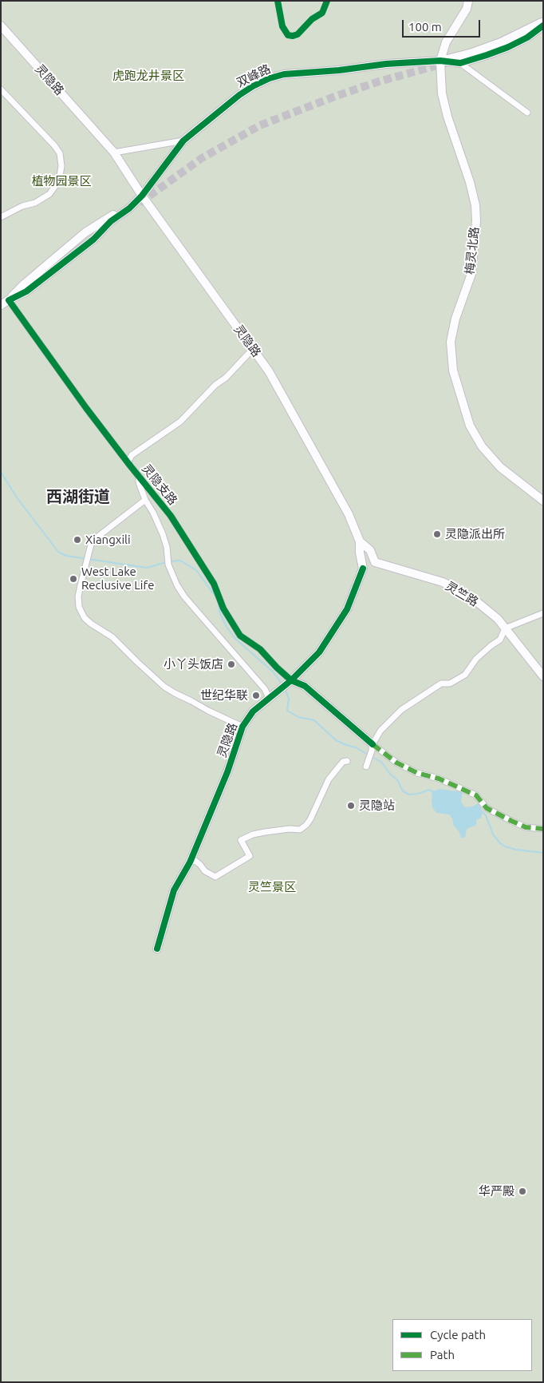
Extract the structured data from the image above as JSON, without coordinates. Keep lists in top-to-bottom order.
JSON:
{
  "streets": {
    "street": [
      "双峰路",
      "灵隐路",
      "梅灵北路",
      "灵隐支路",
      "灵竺路"
    ]
  },
  "crossings": [
    ["双峰路", "灵隐路"],
    ["双峰路", "梅灵北路"],
    ["双峰路", "灵隐支路"],
    ["灵隐路", "灵隐支路"]
  ],
  "districts": ["西湖街道"],
  "parks": ["虎跑龙井景区", "植物园景区", "灵竺景区"],
  "places": [
    "灵隐派出所",
    "Xiangxili",
    "West Lake Reclusive Life",
    "小丫头饭店",
    "世纪华联",
    "灵隐站",
    "华严殿"
  ],
  "legend": ["Cycle path", "Path"],
  "scale_bar": "100 m"
}
